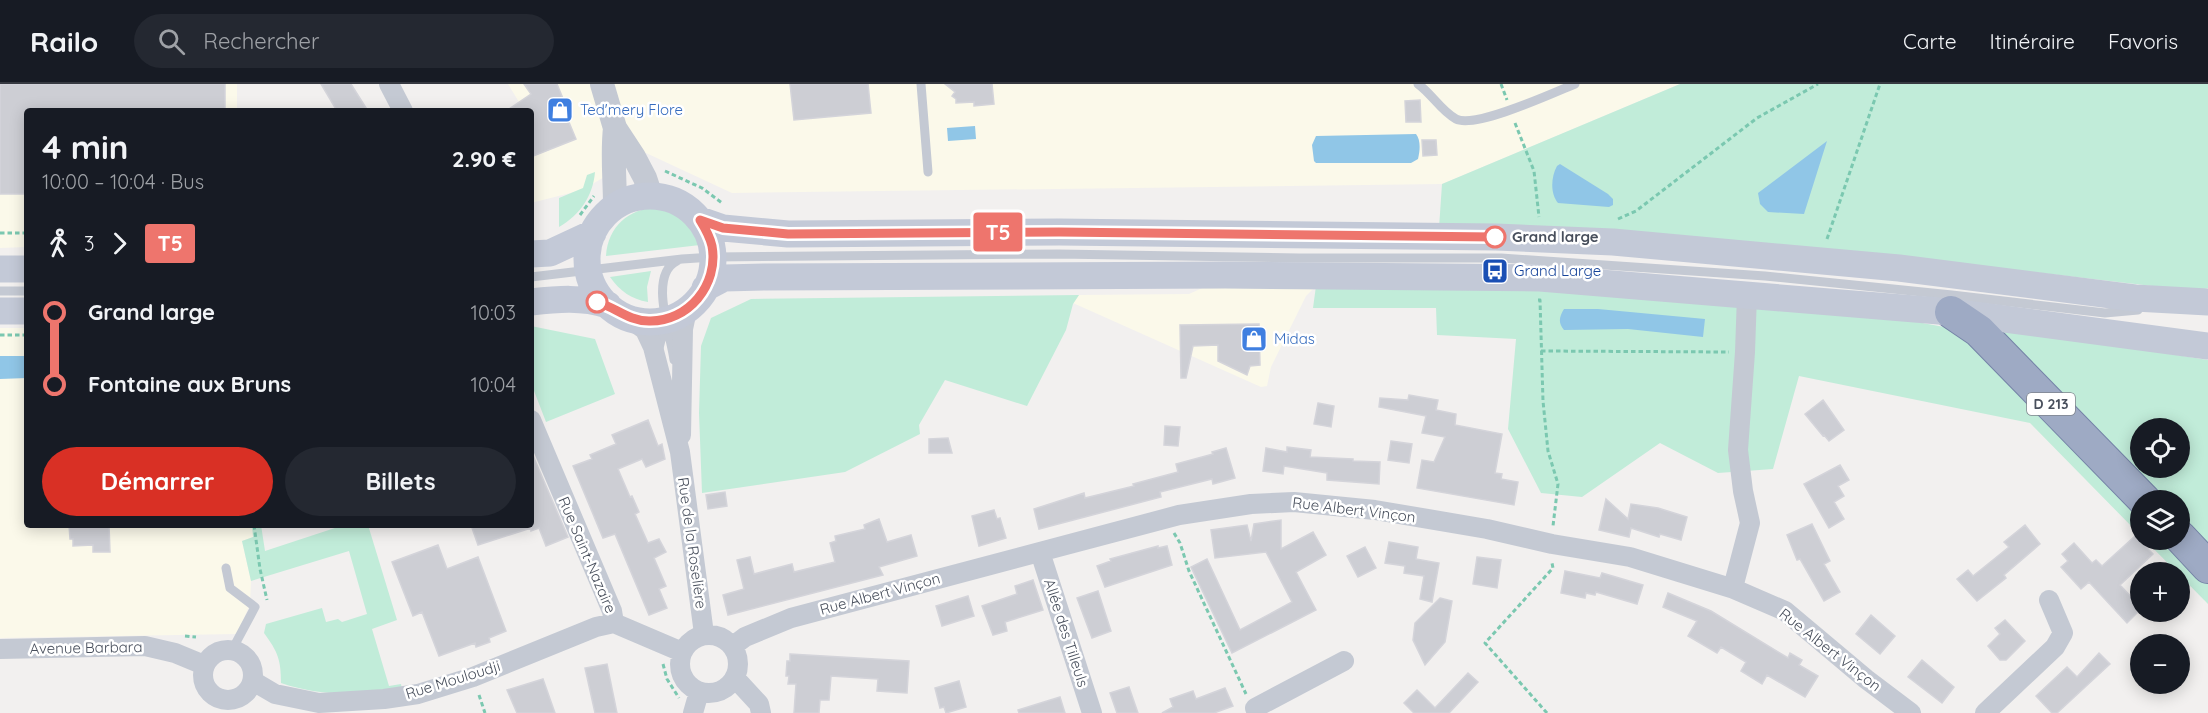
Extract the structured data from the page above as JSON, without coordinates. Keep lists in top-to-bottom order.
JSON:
{
  "streets": {
    "highway": ["D 213"],
    "street": [
      "Rue Albert Vinçon",
      "Rue de la Roselière",
      "Rue Saint-Nazaire",
      "Allée des Tilleuls",
      "Avenue Barbara",
      "Rue Mouloudji"
    ]
  },
  "crossings": [
    ["Rue Albert Vinçon", "Rue de la Roselière"],
    ["Rue Albert Vinçon", "Rue Saint-Nazaire"],
    ["Rue Albert Vinçon", "Allée des Tilleuls"],
    ["Rue de la Roselière", "Rue Saint-Nazaire"],
    ["Rue Saint-Nazaire", "Rue Mouloudji"],
    ["Avenue Barbara", "Rue Mouloudji"]
  ],
  "places": {
    "shop": ["Ted'mery Flore", "Midas"],
    "other": ["Grand large"],
    "bus stop": ["Grand Large"]
  },
  "lines": ["bus line T5"],
  "page": {
    "header": "Railo",
    "search": "Rechercher",
    "nav": ["Carte", "Itinéraire", "Favoris"],
    "on_map": "T5",
    "heading": ["4 min", "10:00 – 10:04 · Bus", "2.90 €"],
    "legs": ["3", "T5"],
    "list": [
      {
        "name": "Grand large",
        "value": "10:03"
      },
      {
        "name": "Fontaine aux Bruns",
        "value": "10:04"
      }
    ],
    "map_buttons": ["+", "−"],
    "buttons": ["Démarrer", "Billets"]
  }
}
